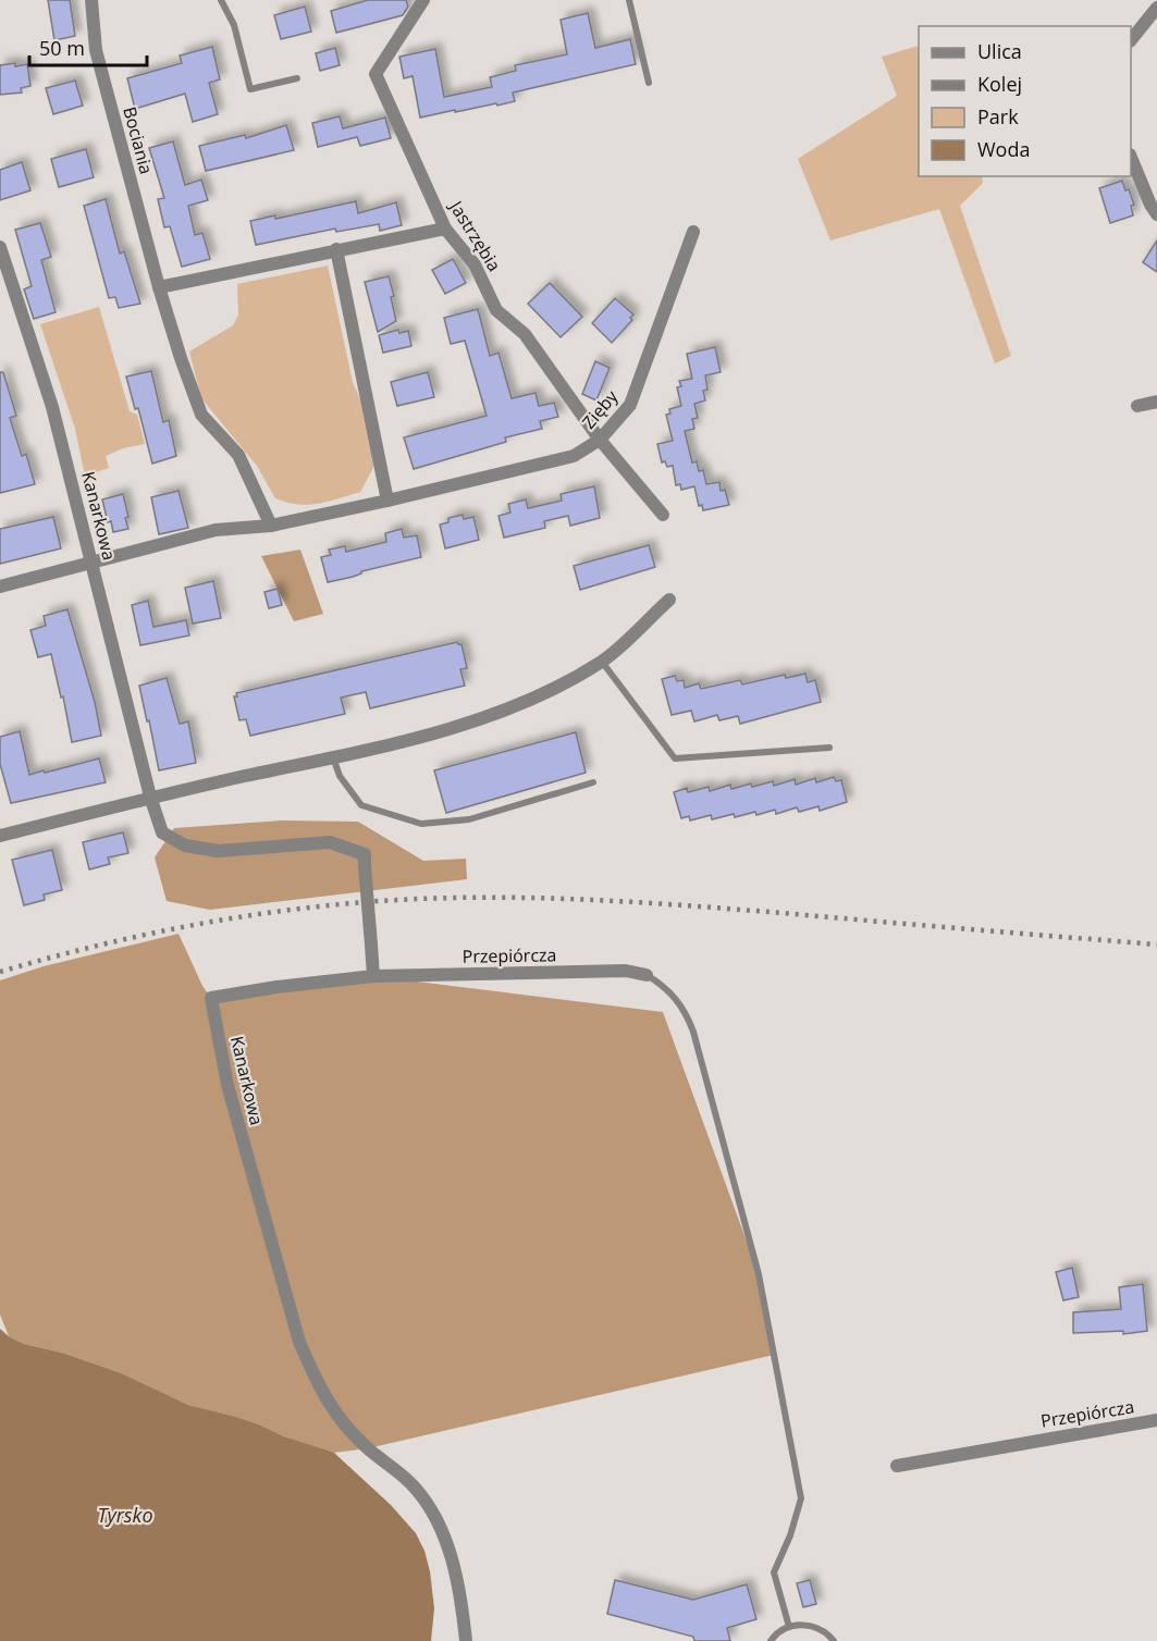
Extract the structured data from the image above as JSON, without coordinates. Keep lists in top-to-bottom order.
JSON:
{
  "streets": {
    "street": [
      "Bociania",
      "Jastrzębia",
      "Zięby",
      "Kanarkowa",
      "Przepiórcza"
    ]
  },
  "crossings": [
    ["Bociania", "Zięby"],
    ["Jastrzębia", "Zięby"],
    ["Zięby", "Kanarkowa"],
    ["Kanarkowa", "Przepiórcza"]
  ],
  "water": ["Tyrsko"],
  "legend": [
    "Ulica",
    "Kolej",
    "Park",
    "Woda"
  ],
  "scale_bar": "50 m"
}
